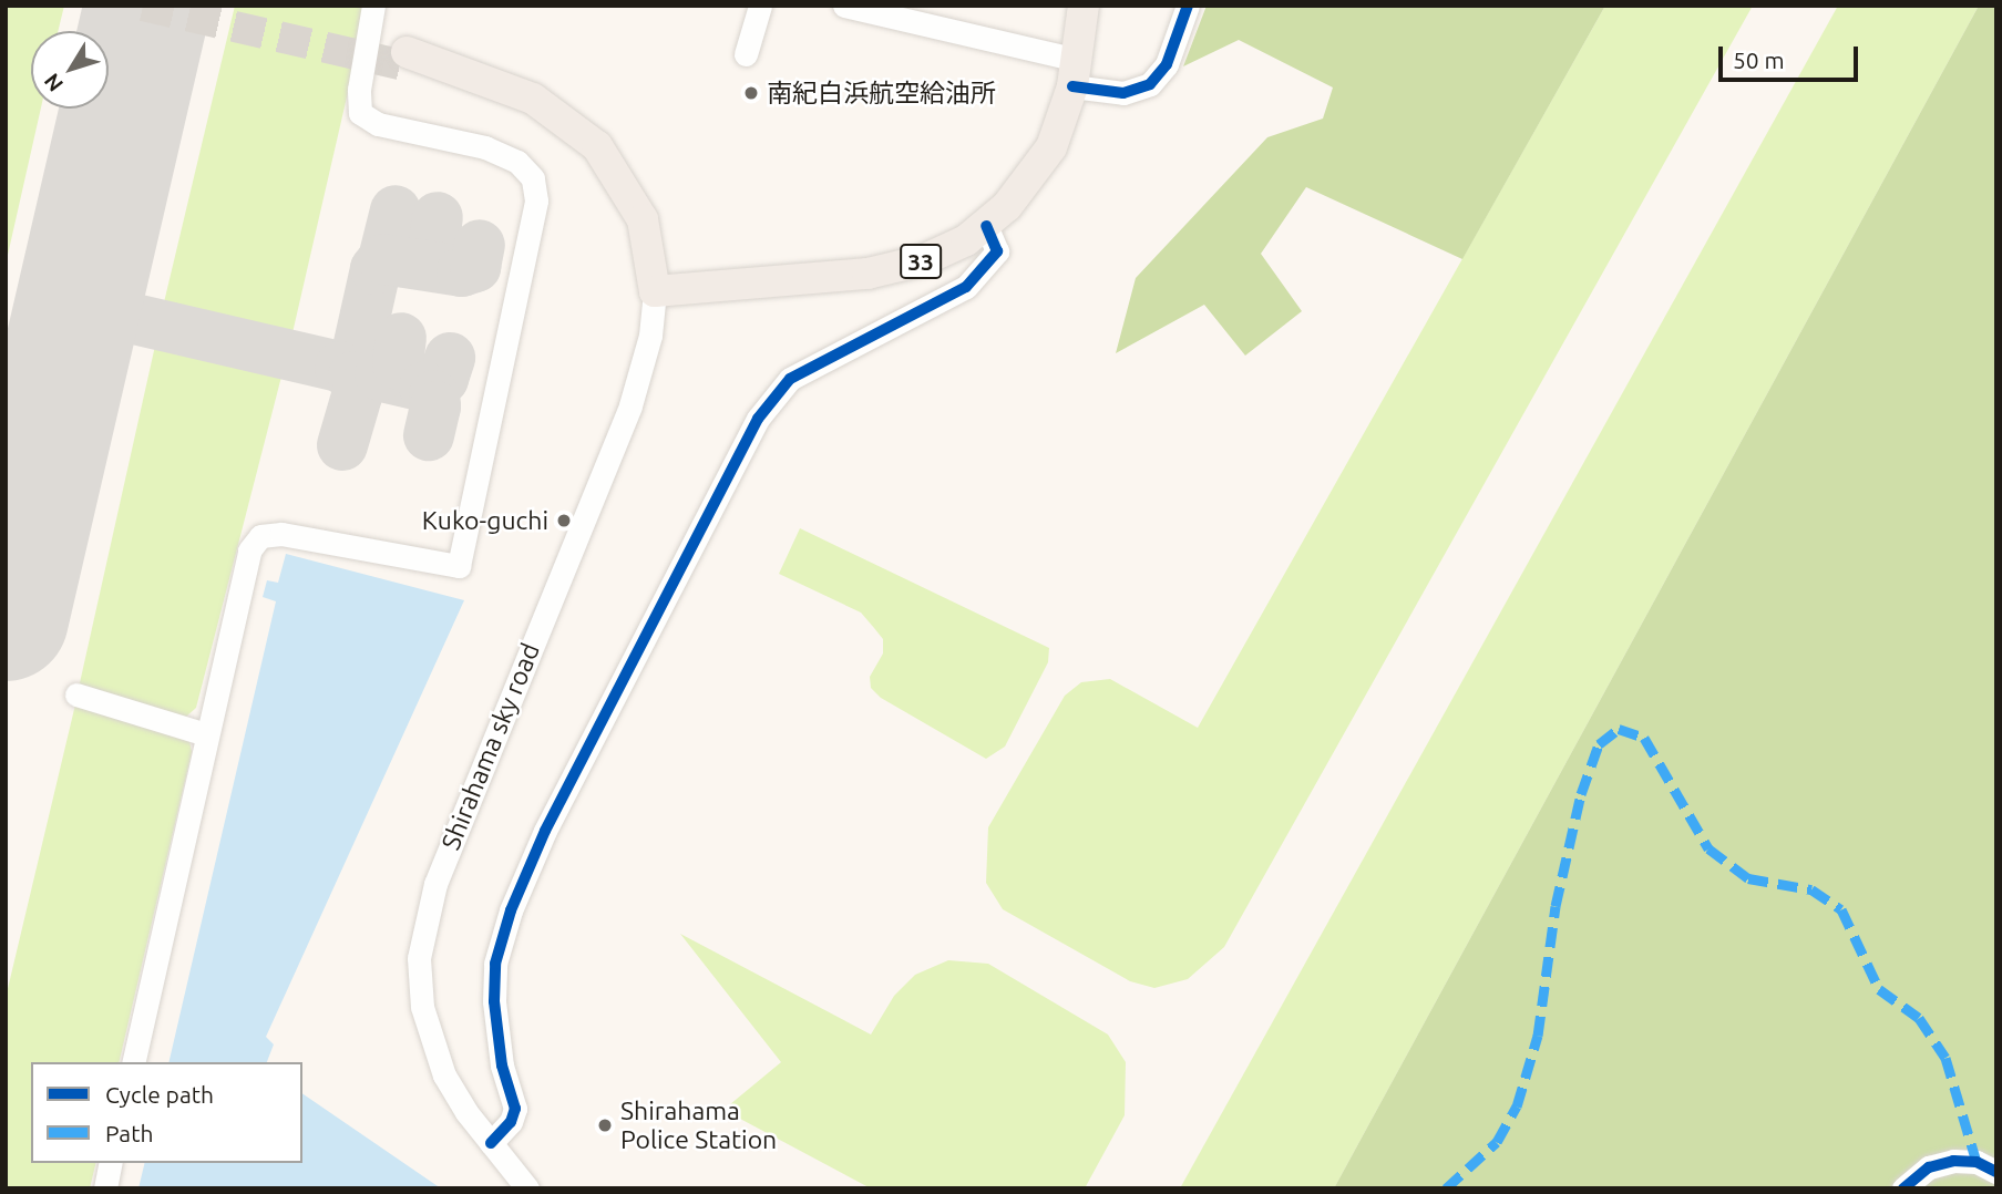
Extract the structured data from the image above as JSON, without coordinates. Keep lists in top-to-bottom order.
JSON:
{
  "streets": {
    "main road": ["33"],
    "street": ["Shirahama sky road"]
  },
  "crossings": [
    ["33", "Shirahama sky road"]
  ],
  "places": ["南紀白浜航空給油所", "Kuko-guchi", "Shirahama Police Station"],
  "legend": ["Cycle path", "Path"],
  "scale_bar": "50 m",
  "north": "bottom left"
}
